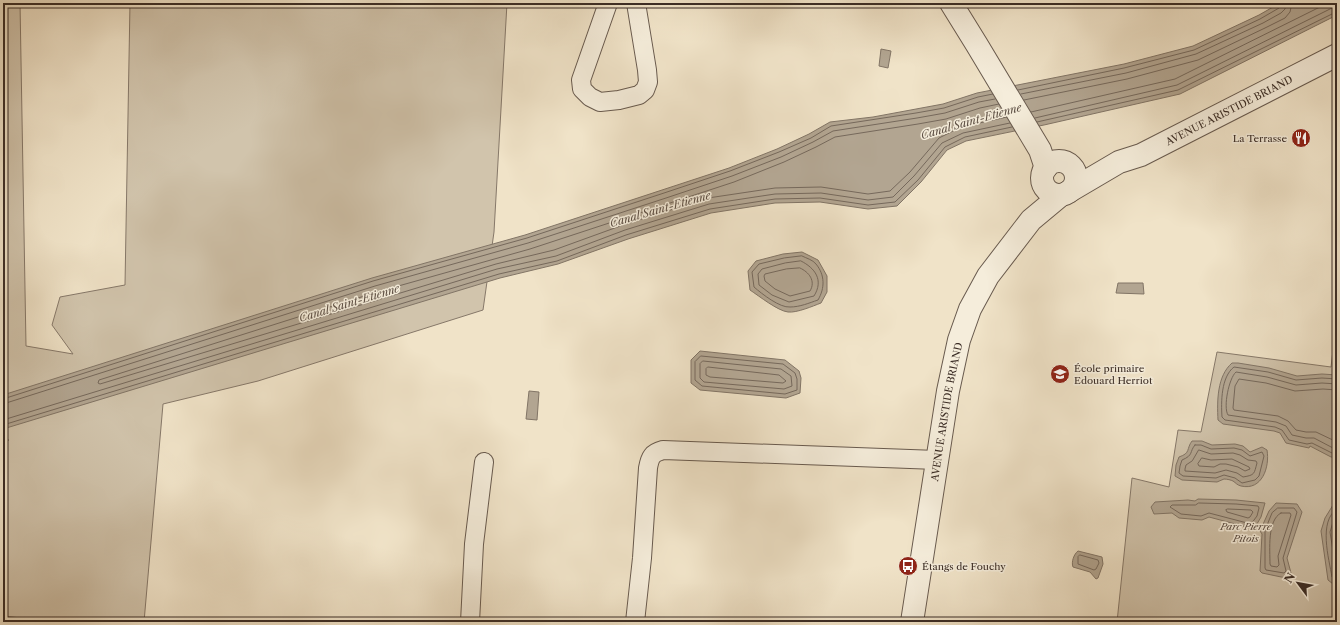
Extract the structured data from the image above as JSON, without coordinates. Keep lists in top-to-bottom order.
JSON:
{
  "streets": {
    "street": ["AVENUE ARISTIDE BRIAND"]
  },
  "water": ["Canal Saint-Etienne"],
  "parks": ["Parc Pierre Pitois"],
  "places": {
    "restaurant": ["La Terrasse"],
    "school or university": ["École primaire Edouard Herriot"],
    "bus stop": ["Étangs de Fouchy"]
  },
  "north": "top left"
}
